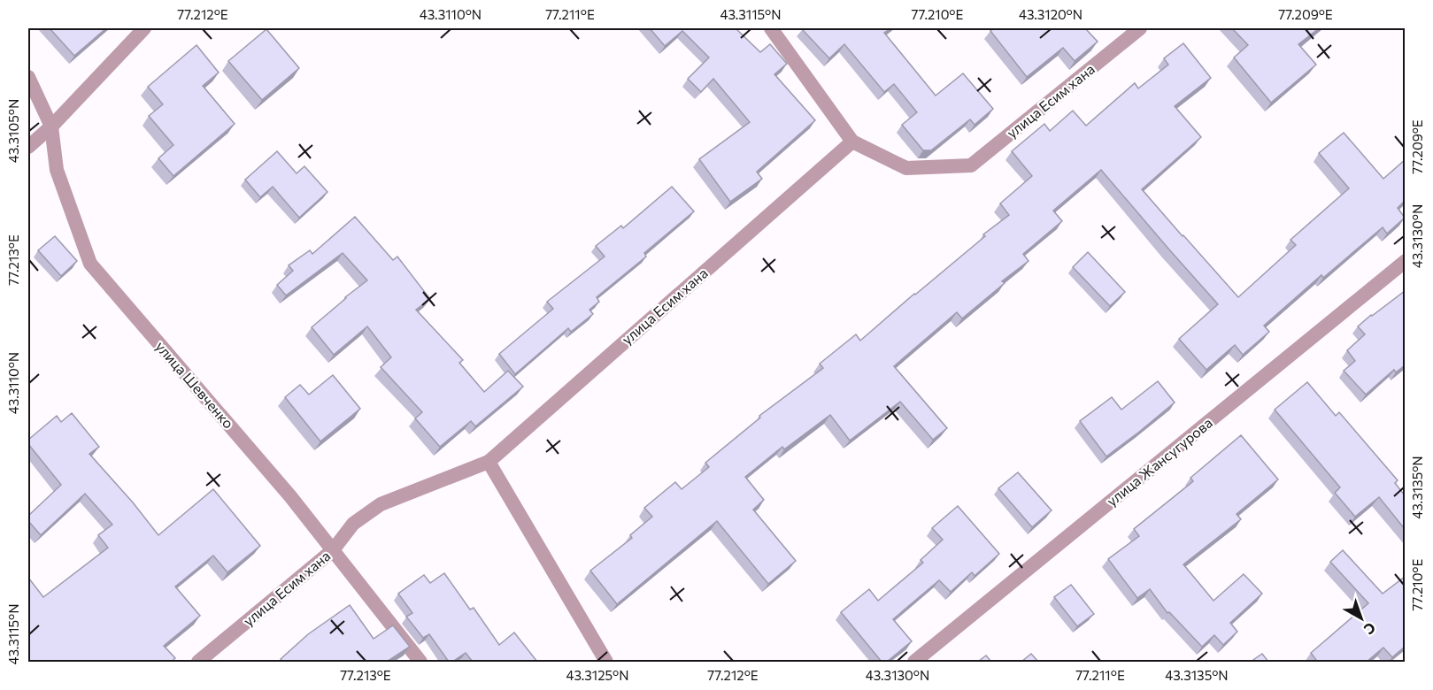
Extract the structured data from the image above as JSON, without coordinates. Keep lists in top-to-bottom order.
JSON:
{
  "streets": {
    "street": ["улица Есим хана", "улица Шевченко", "улица Жансугурова"]
  },
  "crossings": [
    ["улица Есим хана", "улица Шевченко"]
  ],
  "north": "bottom right",
  "coordinates": [
    "77.212°E",
    "43.3110°N",
    "77.211°E",
    "43.3115°N",
    "77.210°E",
    "43.3120°N",
    "77.209°E",
    "43.3105°N",
    "43.3130°N",
    "77.213°E",
    "43.3135°N",
    "43.3125°N"
  ]
}
